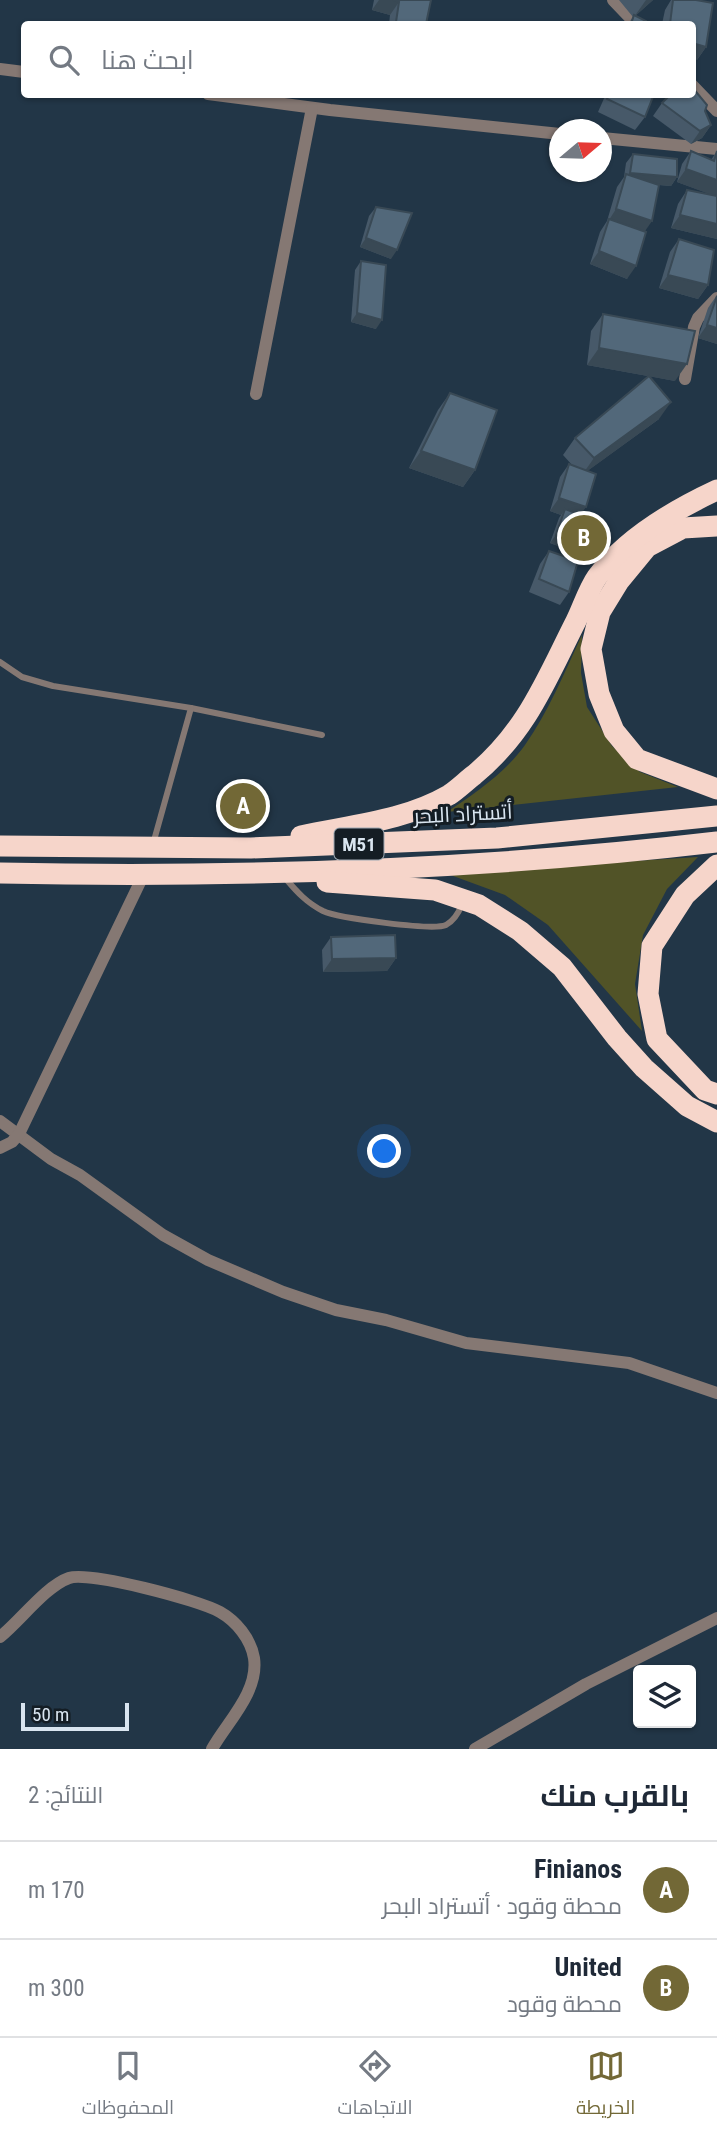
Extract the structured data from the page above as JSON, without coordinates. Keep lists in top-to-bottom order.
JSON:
{
  "streets": {
    "highway": ["أتستراد البحر", "M51"]
  },
  "scale_bar": "50 m",
  "north": "right",
  "page": {
    "search": "ابحث هنا",
    "pins": ["B", "A"],
    "scale": "50 m",
    "heading": ["بالقرب منك", "النتائج: 2"],
    "list": [
      {
        "mark": "A",
        "name": "Finianos",
        "note": "محطة وقود · أتستراد البحر",
        "value": "170 m"
      },
      {
        "mark": "B",
        "name": "United",
        "note": "محطة وقود",
        "value": "300 m"
      }
    ],
    "nav": ["الخريطة", "الاتجاهات", "المحفوظات"]
  }
}
